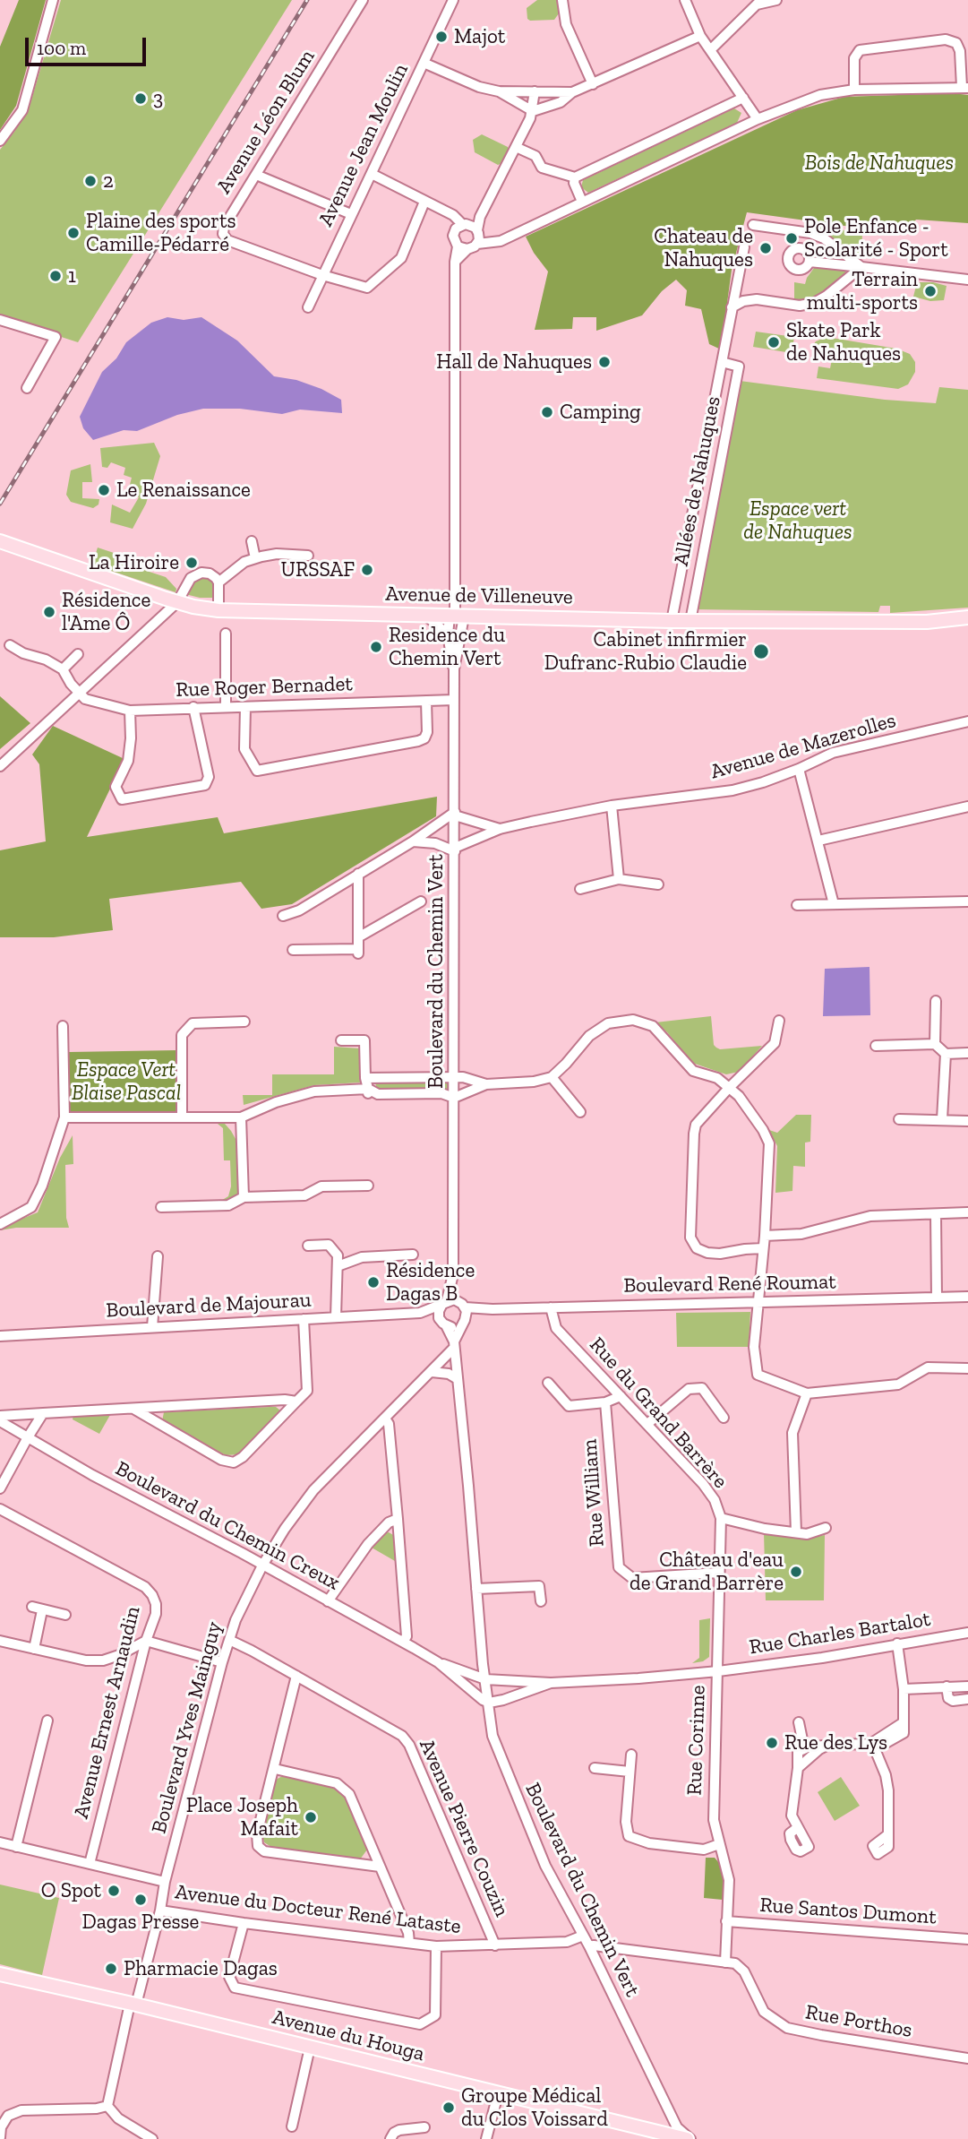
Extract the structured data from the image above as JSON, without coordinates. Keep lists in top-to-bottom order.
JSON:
{
  "streets": {
    "main road": ["Avenue de Villeneuve", "Avenue du Houga"],
    "street": [
      "Avenue Léon Blum",
      "Avenue Jean Moulin",
      "Allées de Nahuques",
      "Rue Roger Bernadet",
      "Avenue de Mazerolles",
      "Boulevard du Chemin Vert",
      "Boulevard René Roumat",
      "Boulevard de Majourau",
      "Rue du Grand Barrère",
      "Rue William",
      "Boulevard du Chemin Creux",
      "Rue Charles Bartalot",
      "Avenue Ernest Arnaudin",
      "Boulevard Yves Mainguy",
      "Rue Corinne",
      "Avenue Pierre Couzin",
      "Avenue du Docteur René Lataste",
      "Rue Santos Dumont",
      "Rue Porthos"
    ]
  },
  "crossings": [
    ["Avenue Léon Blum", "Avenue Jean Moulin"],
    ["Allées de Nahuques", "Avenue de Villeneuve"],
    ["Avenue de Villeneuve", "Boulevard du Chemin Vert"],
    ["Rue Roger Bernadet", "Boulevard du Chemin Vert"],
    ["Avenue de Mazerolles", "Boulevard du Chemin Vert"],
    ["Boulevard du Chemin Vert", "Boulevard René Roumat"],
    ["Boulevard du Chemin Vert", "Boulevard de Majourau"],
    ["Boulevard du Chemin Vert", "Boulevard du Chemin Creux"],
    ["Boulevard du Chemin Vert", "Boulevard Yves Mainguy"],
    ["Boulevard du Chemin Vert", "Avenue du Docteur René Lataste"],
    ["Boulevard du Chemin Vert", "Avenue du Houga"],
    ["Boulevard René Roumat", "Rue du Grand Barrère"],
    ["Rue du Grand Barrère", "Rue Corinne"],
    ["Rue William", "Rue Corinne"],
    ["Boulevard du Chemin Creux", "Boulevard Yves Mainguy"],
    ["Rue Charles Bartalot", "Rue Corinne"],
    ["Boulevard Yves Mainguy", "Avenue Pierre Couzin"],
    ["Boulevard Yves Mainguy", "Avenue du Docteur René Lataste"],
    ["Boulevard Yves Mainguy", "Avenue du Houga"],
    ["Rue Corinne", "Rue Santos Dumont"],
    ["Rue Corinne", "Rue Porthos"],
    ["Avenue Pierre Couzin", "Avenue du Docteur René Lataste"]
  ],
  "parks": ["Bois de Nahuques", "Espace vert de Nahuques", "Espace Vert Blaise Pascal"],
  "places": [
    "Majot",
    "3",
    "2",
    "Plaine des sports Camille-Pédarré",
    "Pole Enfance - Scolarité - Sport",
    "Chateau de Nahuques",
    "1",
    "Terrain multi-sports",
    "Skate Park de Nahuques",
    "Hall de Nahuques",
    "Camping",
    "Le Renaissance",
    "La Hiroire",
    "URSSAF",
    "Résidence l'Ame Ô",
    "Residence du Chemin Vert",
    "Cabinet infirmier Dufranc-Rubio Claudie",
    "Résidence Dagas B",
    "Château d'eau de Grand Barrère",
    "Rue des Lys",
    "Place Joseph Mafait",
    "O Spot",
    "Dagas Presse",
    "Pharmacie Dagas",
    "Groupe Médical du Clos Voissard"
  ],
  "scale_bar": "100 m"
}
